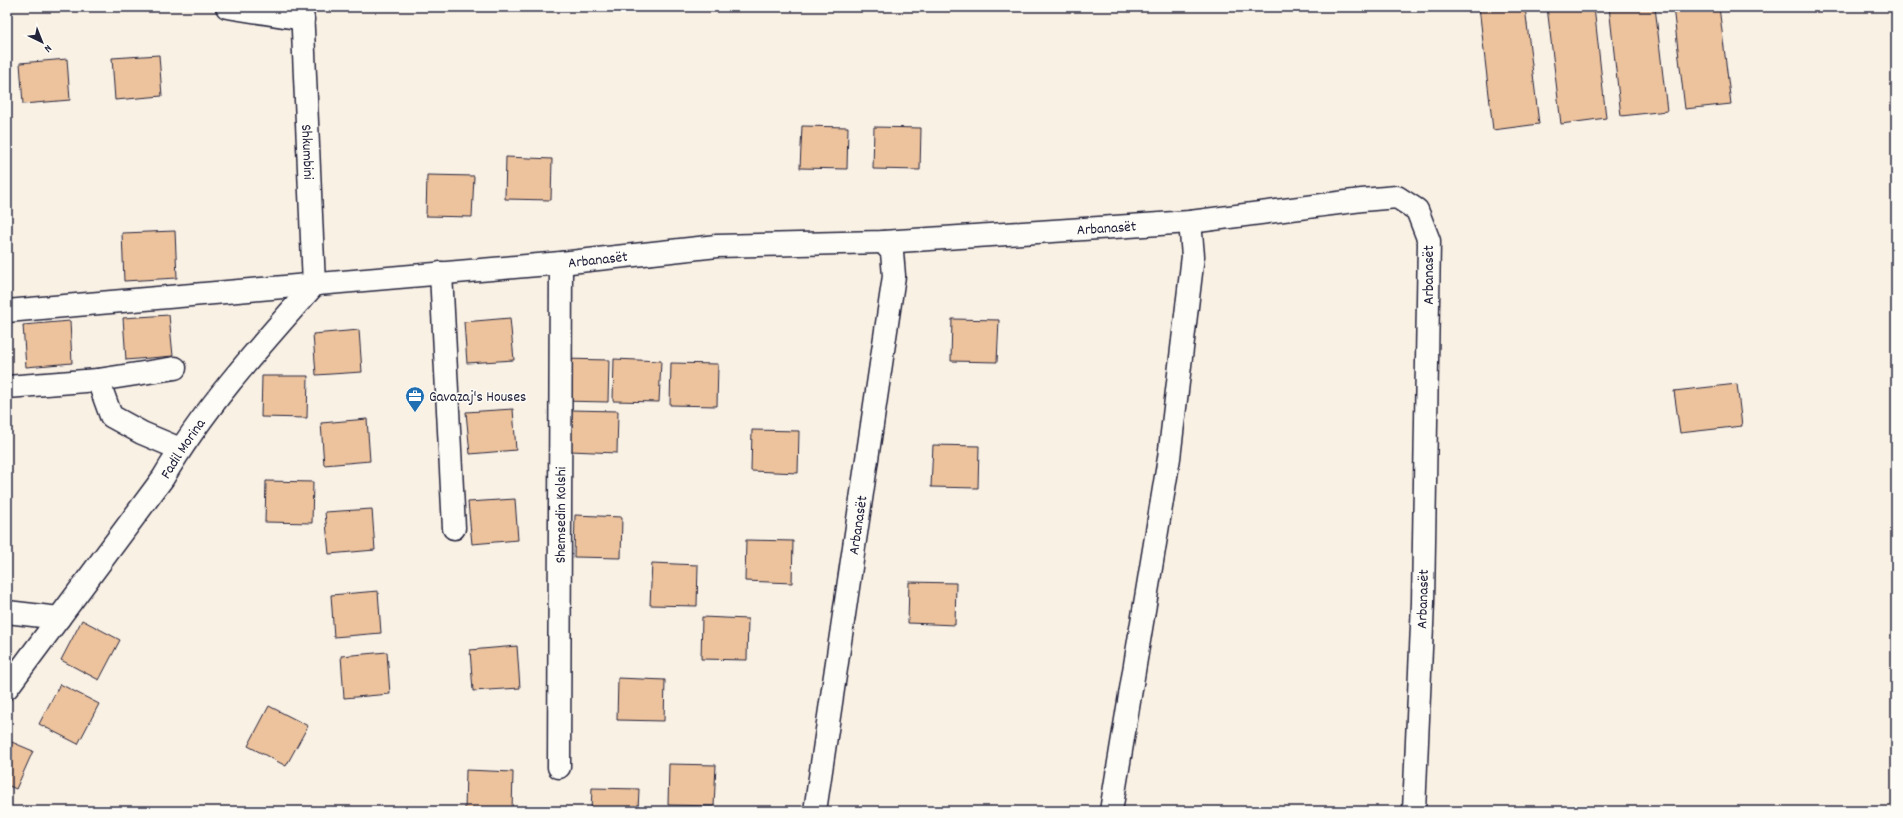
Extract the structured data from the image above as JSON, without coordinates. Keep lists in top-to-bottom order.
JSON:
{
  "streets": {
    "street": [
      "Shkumbini",
      "Arbanasët",
      "Fadil Morina",
      "Shemsedin Kolshi"
    ]
  },
  "crossings": [
    ["Shkumbini", "Arbanasët"],
    ["Shkumbini", "Fadil Morina"],
    ["Arbanasët", "Fadil Morina"],
    ["Arbanasët", "Shemsedin Kolshi"]
  ],
  "places": {
    "office": ["Gavazaj's Houses"]
  },
  "north": "bottom right"
}
